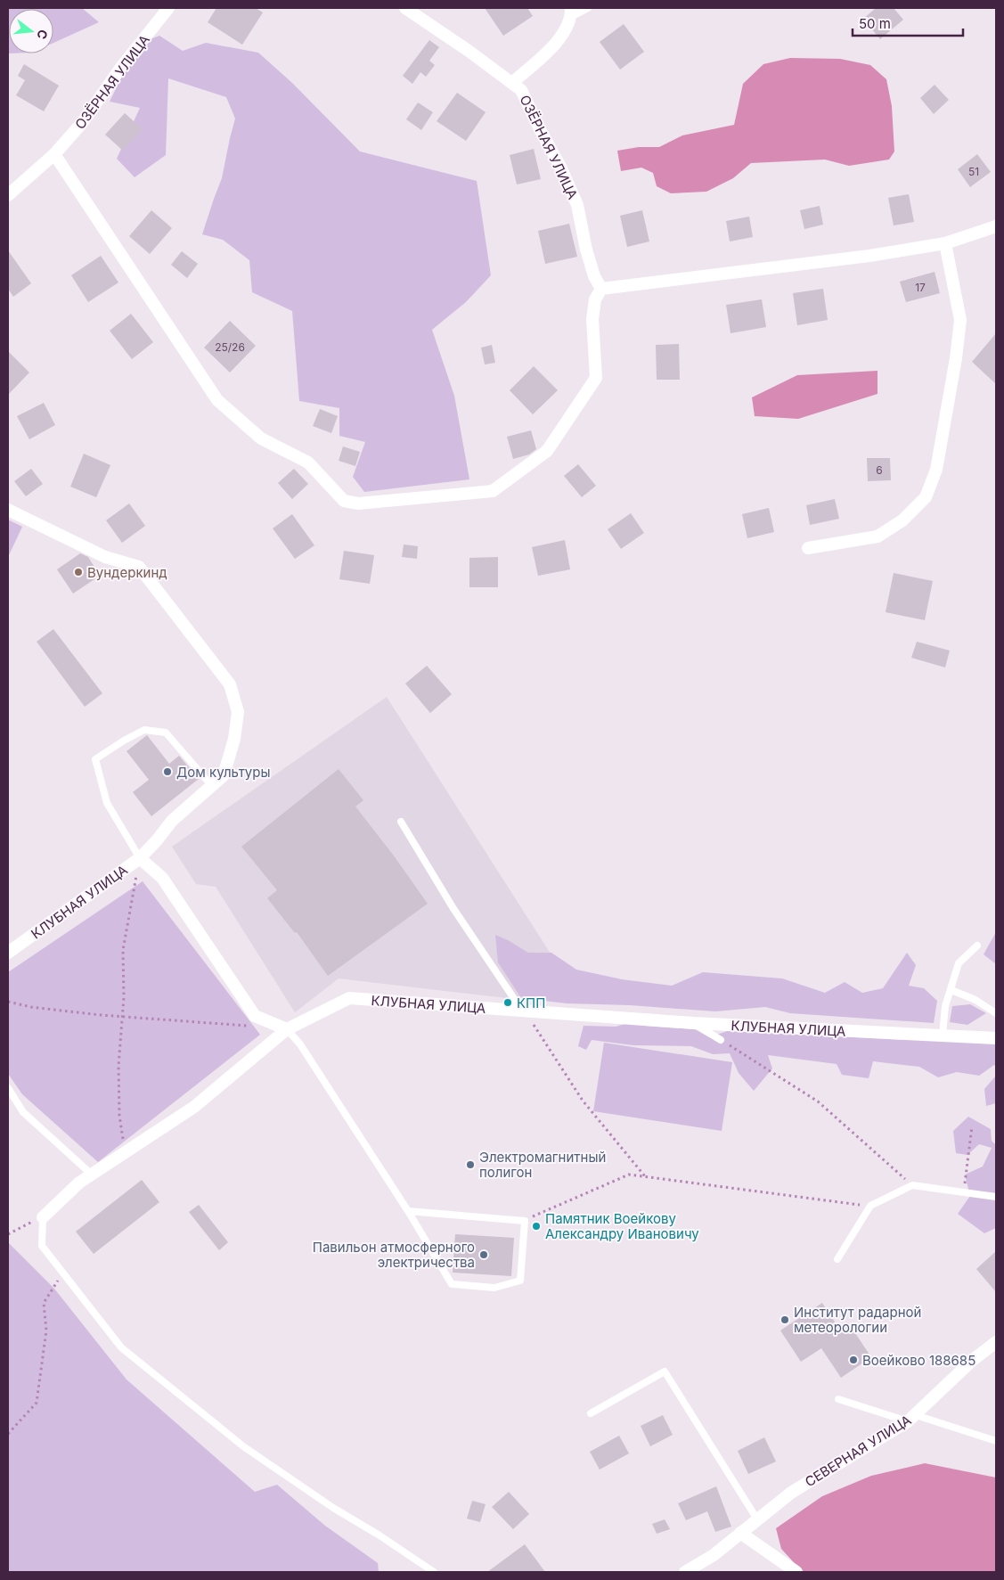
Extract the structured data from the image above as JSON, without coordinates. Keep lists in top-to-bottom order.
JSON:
{
  "streets": {
    "street": ["ОЗЁРНАЯ УЛИЦА", "КЛУБНАЯ УЛИЦА", "СЕВЕРНАЯ УЛИЦА"]
  },
  "places": [
    "Вундеркинд",
    "Дом культуры",
    "КПП",
    "Электромагнитный полигон",
    "Памятник Воейкову Александру Ивановичу",
    "Павильон атмосферного электричества",
    "Институт радарной метеорологии",
    "Воейково 188685"
  ],
  "house_numbers": [
    "51",
    "17",
    "25/26",
    "6"
  ],
  "scale_bar": "50 m",
  "north": "right"
}
